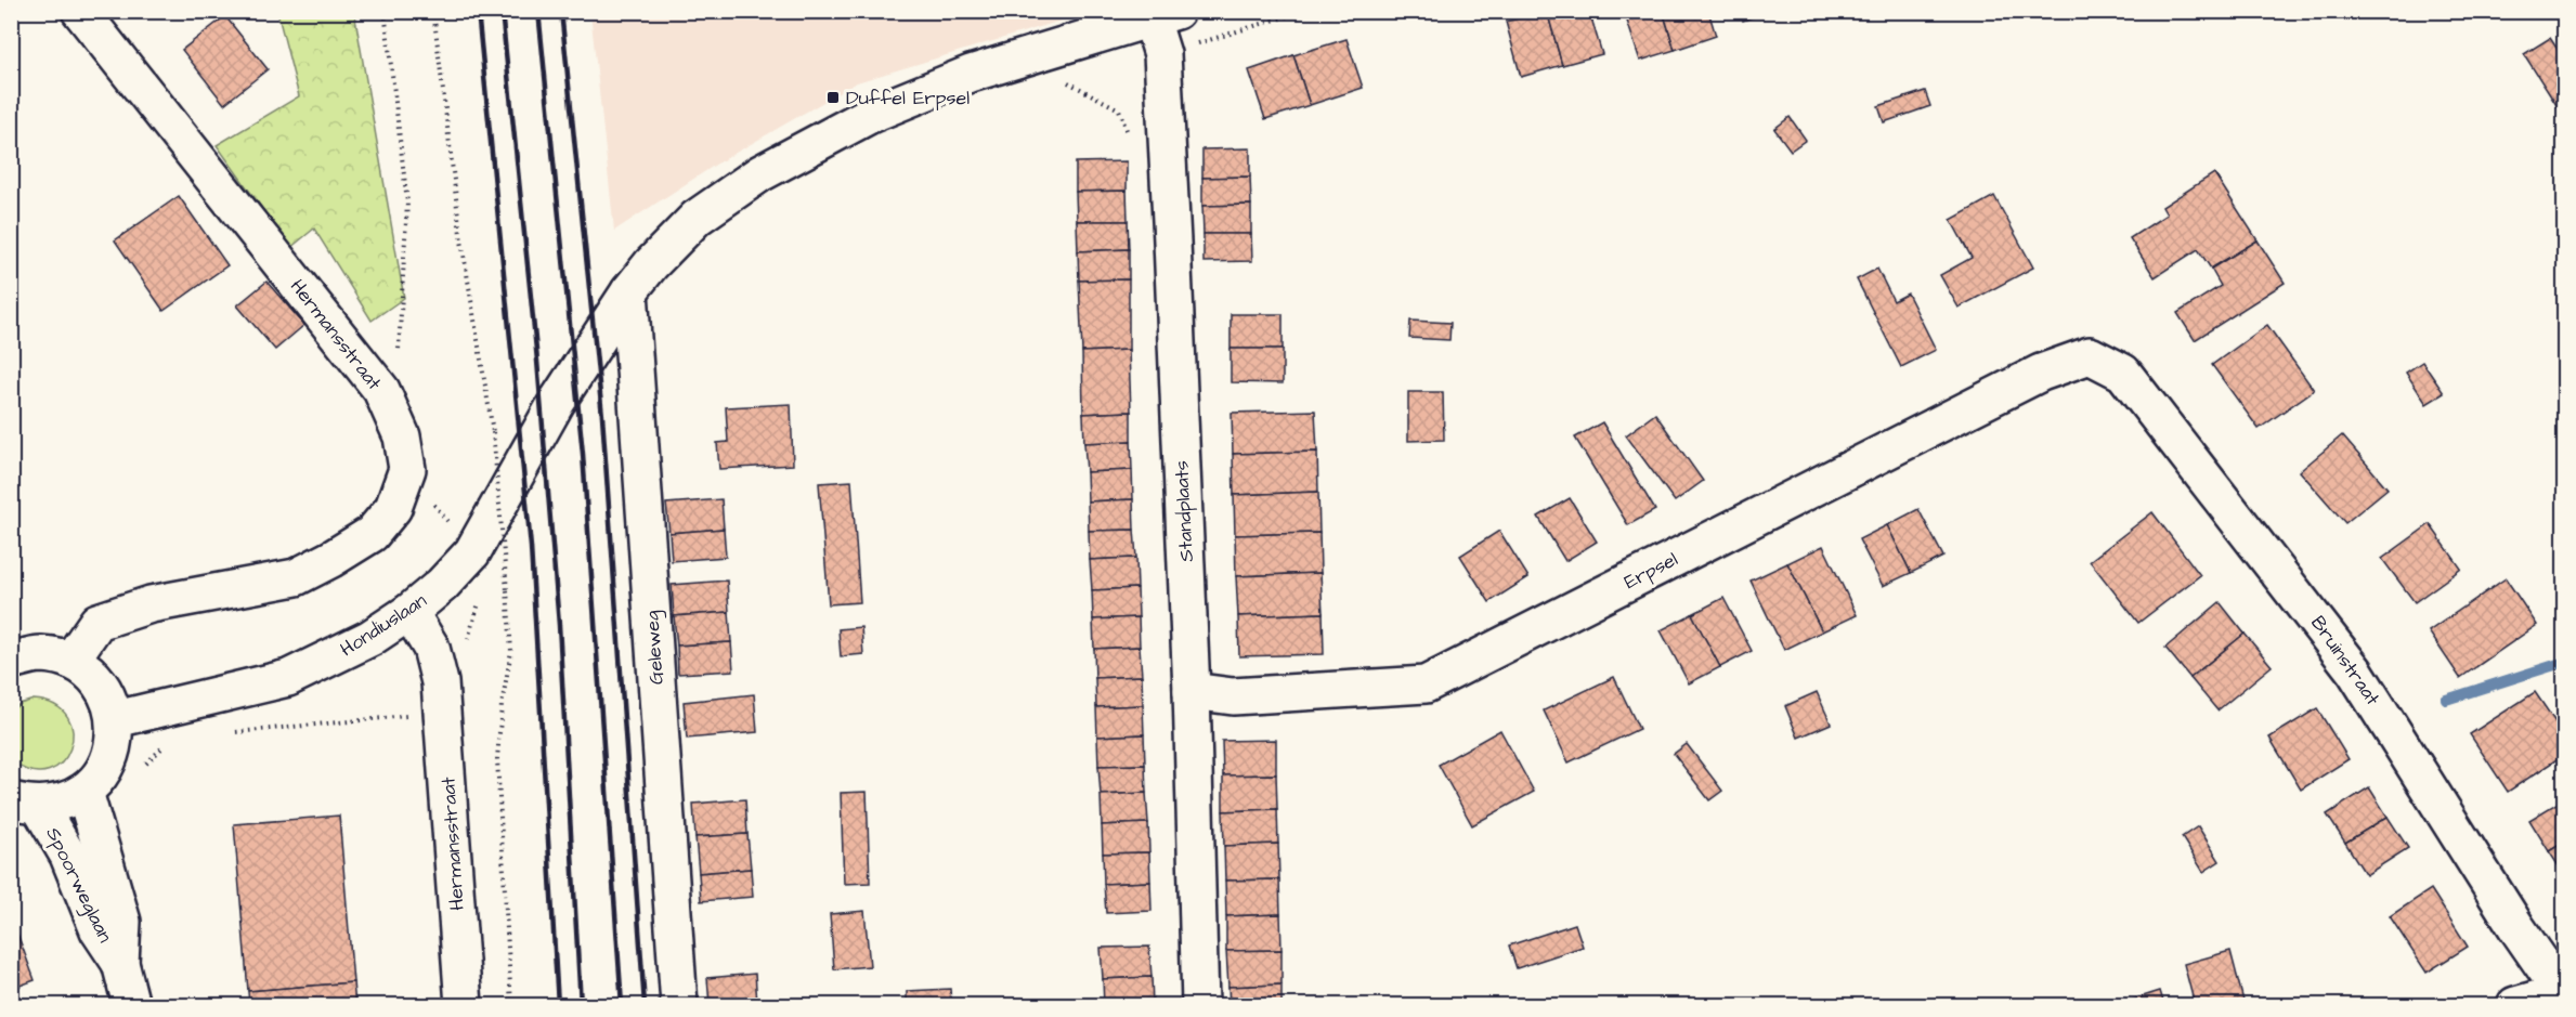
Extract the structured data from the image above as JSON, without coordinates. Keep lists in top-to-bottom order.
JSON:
{
  "streets": {
    "street": [
      "Hermansstraat",
      "Standplaats",
      "Erpsel",
      "Hondiuslaan",
      "Geleweg",
      "Bruinstraat",
      "Spoorweglaan"
    ]
  },
  "crossings": [
    ["Hermansstraat", "Hondiuslaan"],
    ["Standplaats", "Erpsel"],
    ["Standplaats", "Hondiuslaan"],
    ["Erpsel", "Bruinstraat"],
    ["Hondiuslaan", "Geleweg"]
  ],
  "places": {
    "transit": ["Duffel Erpsel"]
  }
}
